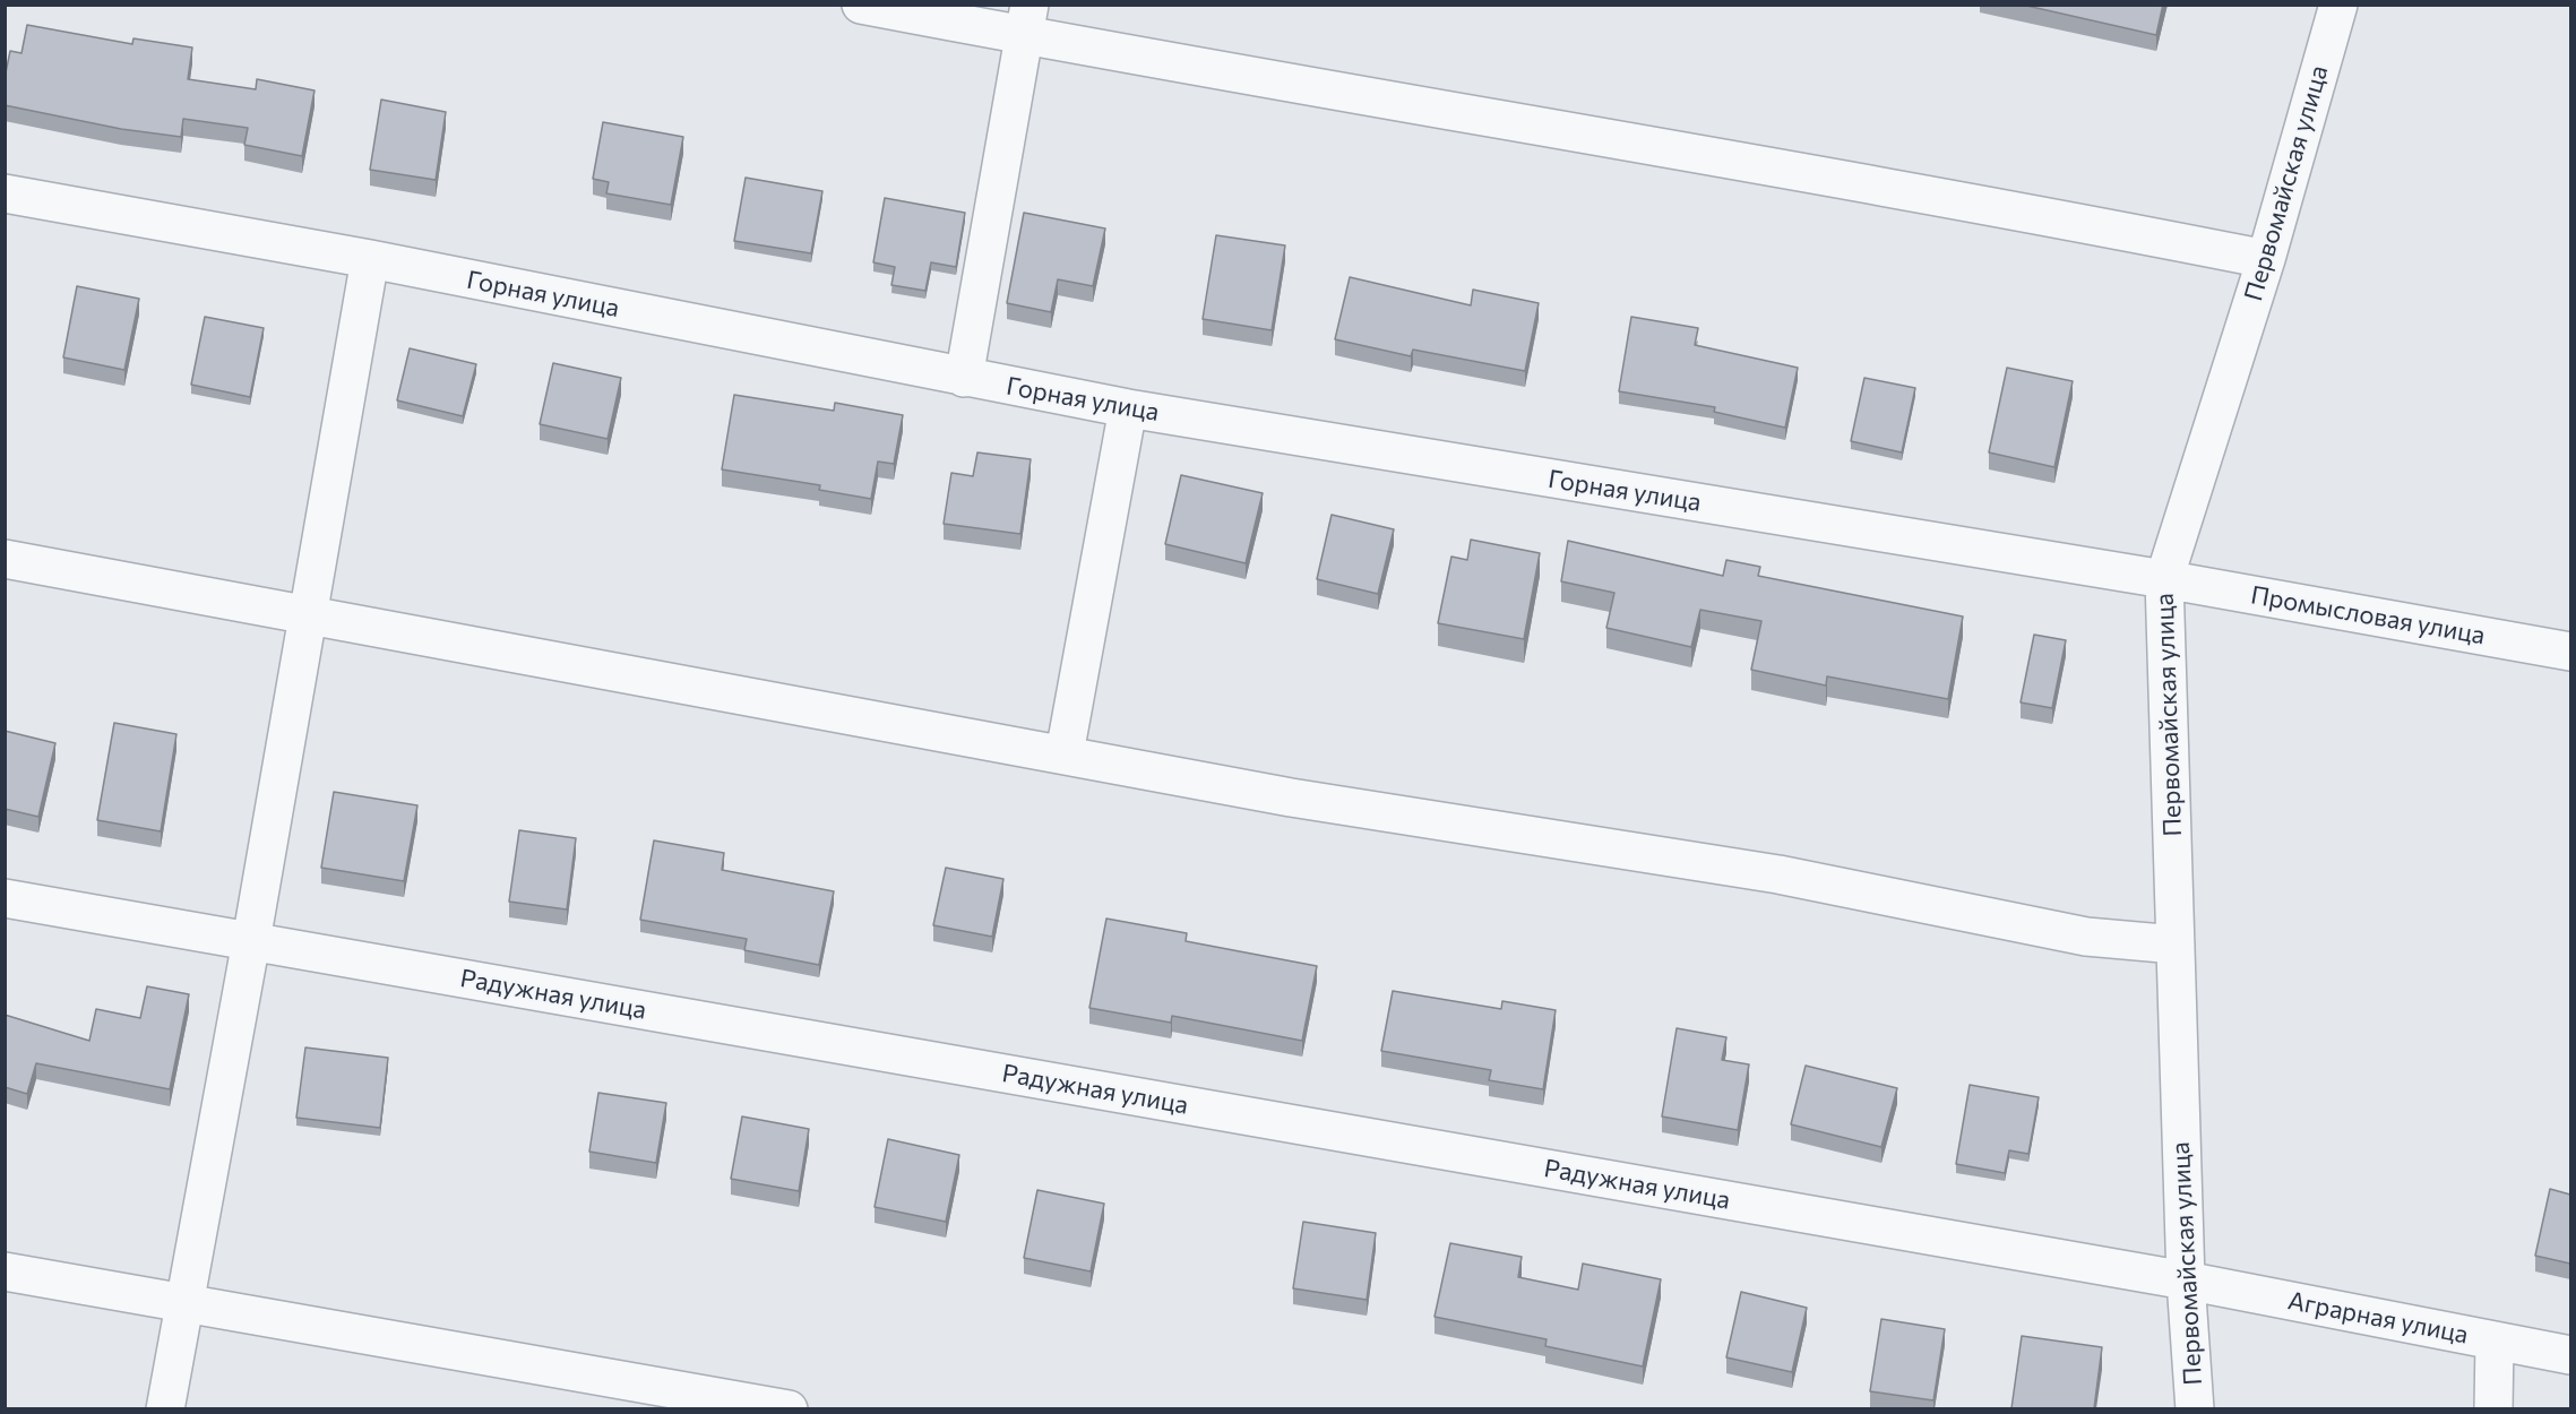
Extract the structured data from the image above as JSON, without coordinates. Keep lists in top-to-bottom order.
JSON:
{
  "streets": {
    "street": [
      "Первомайская улица",
      "Горная улица",
      "Промысловая улица",
      "Радужная улица",
      "Аграрная улица"
    ]
  },
  "crossings": [
    ["Первомайская улица", "Горная улица"],
    ["Первомайская улица", "Промысловая улица"],
    ["Первомайская улица", "Радужная улица"],
    ["Первомайская улица", "Аграрная улица"],
    ["Горная улица", "Промысловая улица"],
    ["Радужная улица", "Аграрная улица"]
  ]
}
